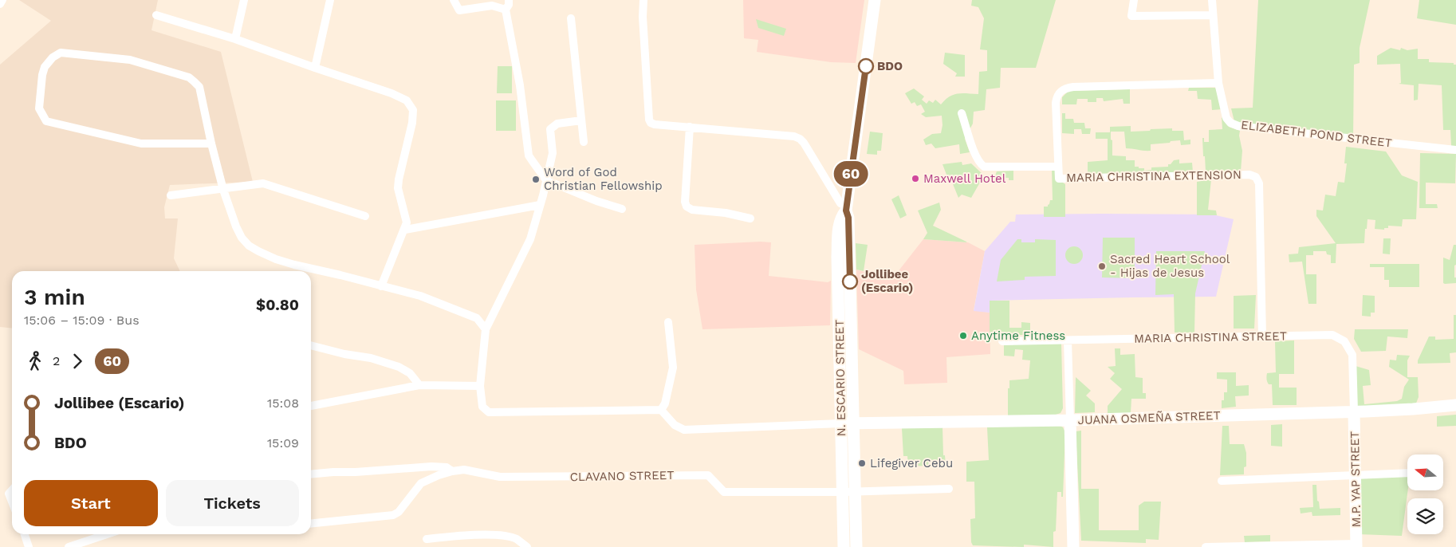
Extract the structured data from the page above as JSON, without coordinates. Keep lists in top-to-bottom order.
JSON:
{
  "streets": {
    "street": [
      "ELIZABETH POND STREET",
      "MARIA CHRISTINA EXTENSION",
      "MARIA CHRISTINA STREET",
      "N. ESCARIO STREET",
      "JUANA OSMEÑA STREET",
      "CLAVANO STREET",
      "M.P. YAP STREET"
    ]
  },
  "crossings": [
    ["MARIA CHRISTINA EXTENSION", "MARIA CHRISTINA STREET"],
    ["MARIA CHRISTINA STREET", "JUANA OSMEÑA STREET"],
    ["MARIA CHRISTINA STREET", "M.P. YAP STREET"],
    ["N. ESCARIO STREET", "JUANA OSMEÑA STREET"],
    ["N. ESCARIO STREET", "CLAVANO STREET"],
    ["JUANA OSMEÑA STREET", "M.P. YAP STREET"]
  ],
  "places": [
    "BDO",
    "Maxwell Hotel",
    "Word of God Christian Fellowship",
    "Sacred Heart School - Hijas de Jesus",
    "Jollibee (Escario)",
    "Anytime Fitness",
    "Lifegiver Cebu"
  ],
  "lines": ["bus line 60"],
  "north": "left",
  "page": {
    "on_map": "60",
    "heading": ["3 min", "15:06 – 15:09 · Bus", "$0.80"],
    "legs": ["2", "60"],
    "list": [
      {
        "name": "Jollibee (Escario)",
        "value": "15:08"
      },
      {
        "name": "BDO",
        "value": "15:09"
      }
    ],
    "buttons": ["Start", "Tickets"]
  }
}
